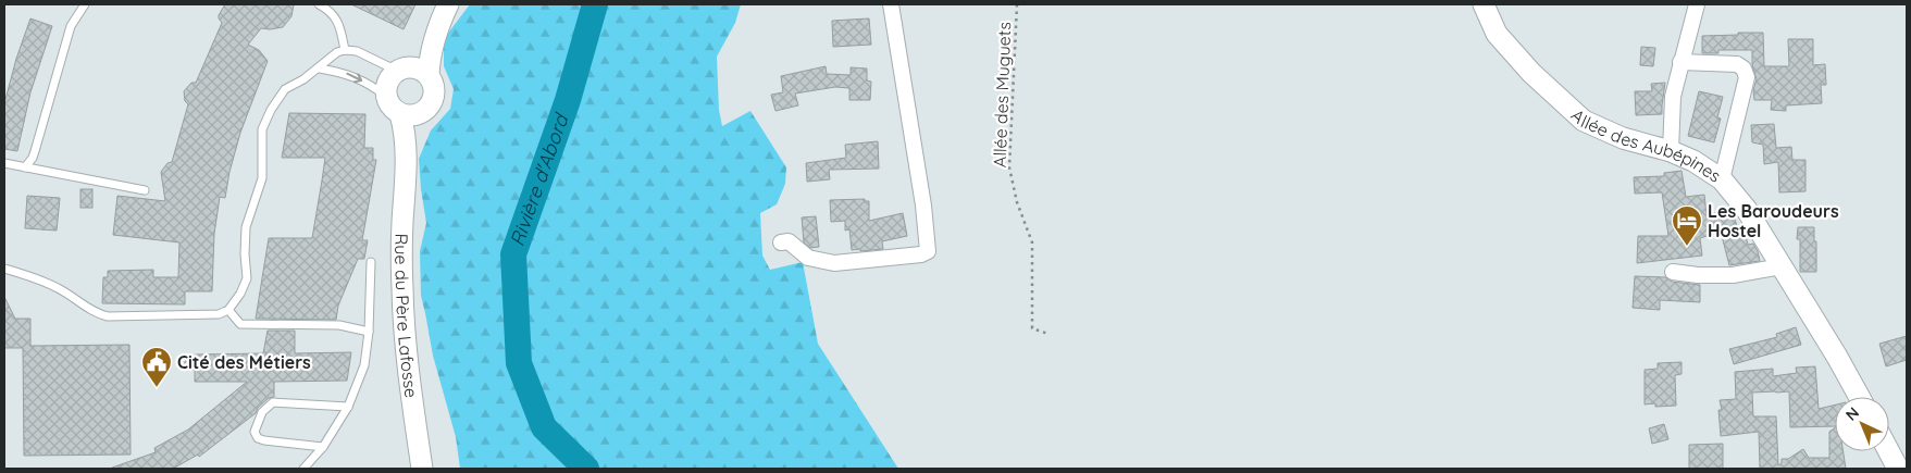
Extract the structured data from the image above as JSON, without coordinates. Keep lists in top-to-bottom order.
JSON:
{
  "streets": {
    "street": ["Allée des Aubépines", "Rue du Père Lafosse"],
    "path": ["Allée des Muguets"]
  },
  "water": ["Rivière d'Abord"],
  "places": {
    "hotel": ["Les Baroudeurs Hostel"],
    "public building": ["Cité des Métiers"]
  },
  "north": "top left"
}
